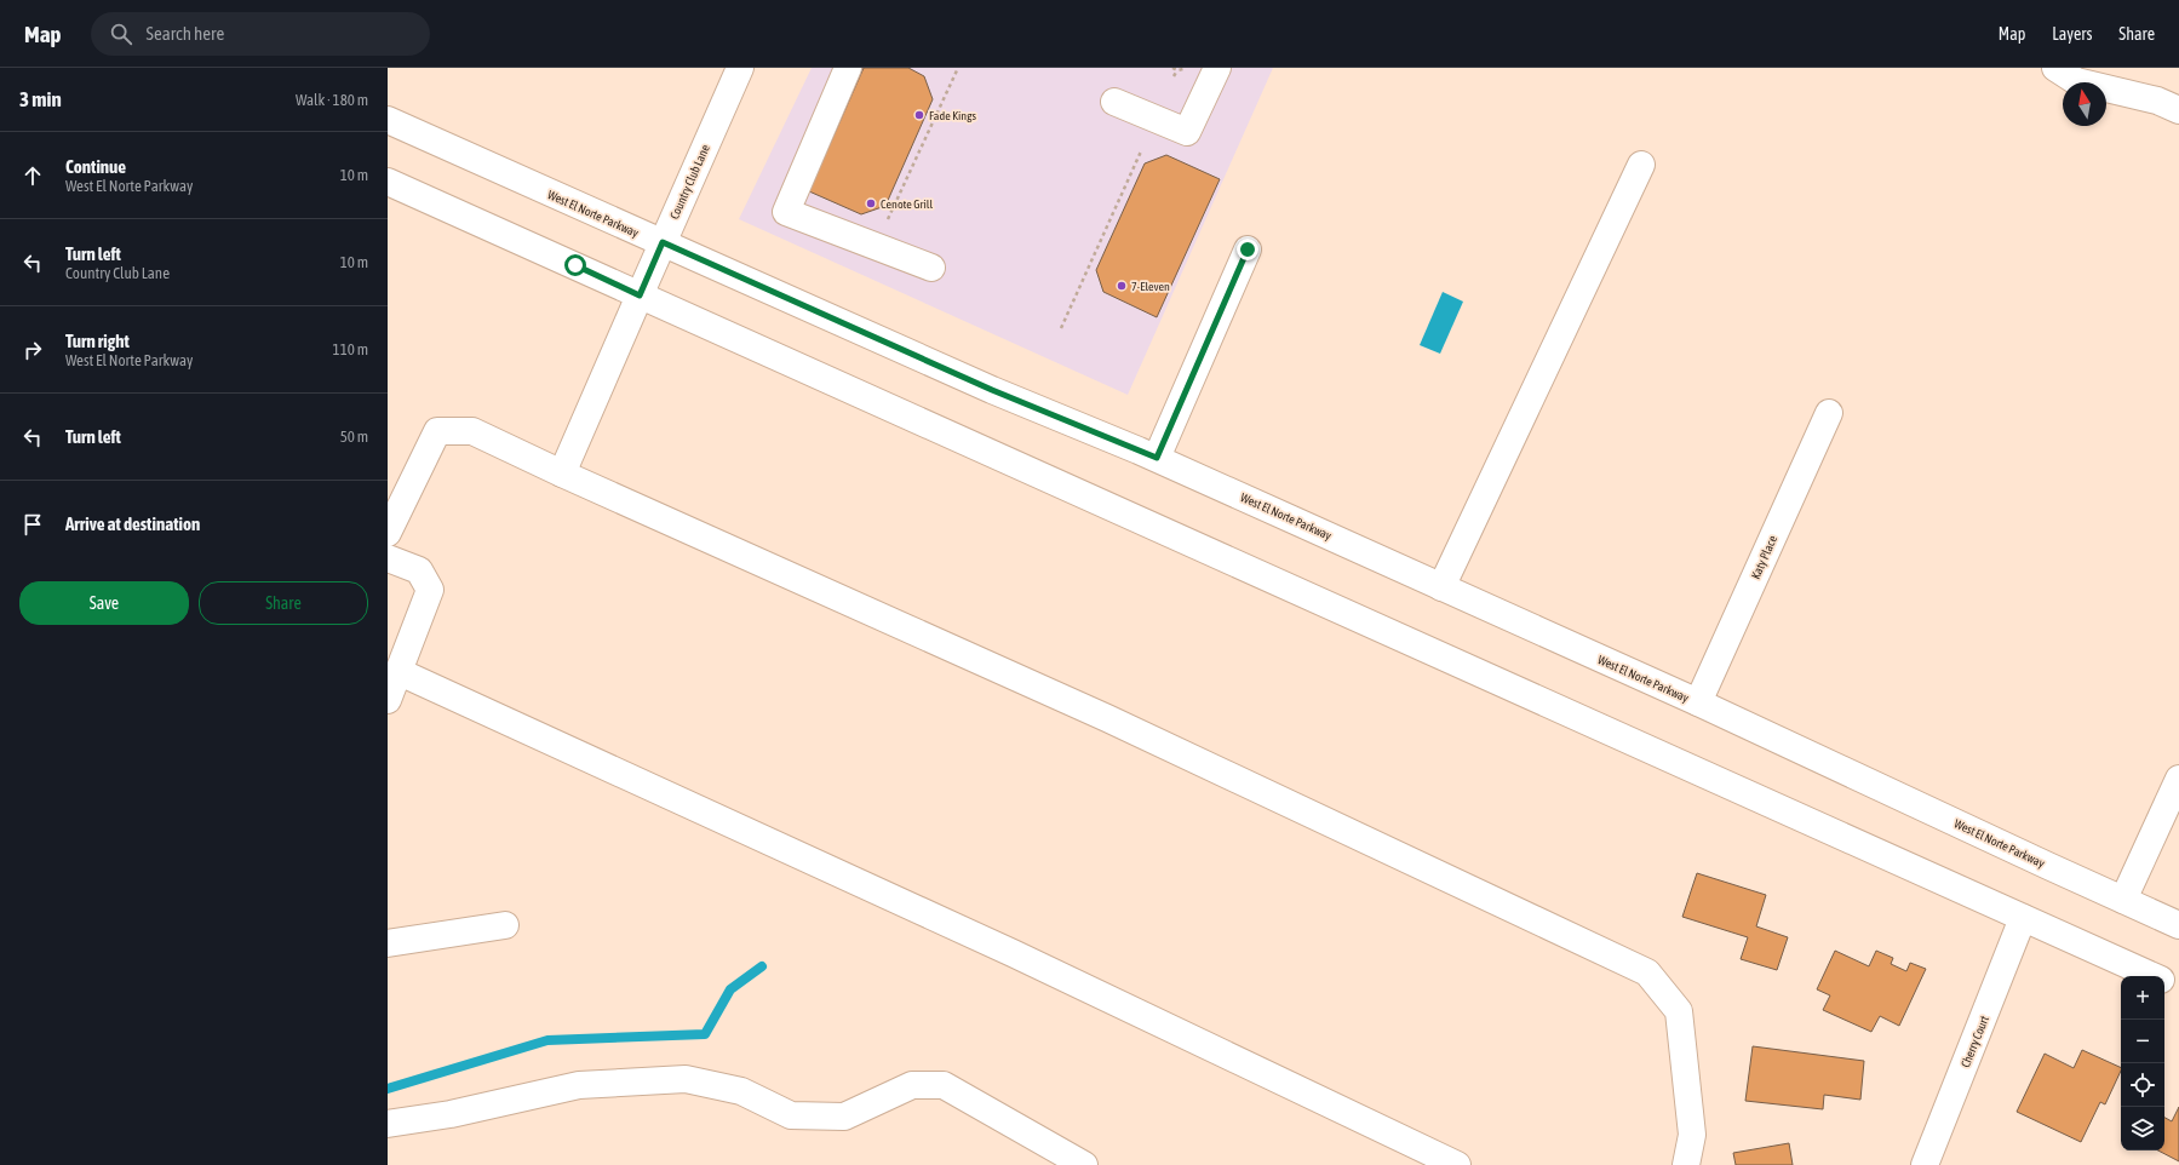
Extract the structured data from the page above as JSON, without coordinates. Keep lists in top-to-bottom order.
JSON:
{
  "streets": {
    "main road": [
      "Country Club Lane",
      "West El Norte Parkway",
      "Katy Place",
      "Cherry Court"
    ]
  },
  "crossings": [
    ["Country Club Lane", "West El Norte Parkway"],
    ["West El Norte Parkway", "Katy Place"]
  ],
  "places": ["Fade Kings", "Cenote Grill", "7-Eleven"],
  "north": "top",
  "page": {
    "header": "Map",
    "search": "Search here",
    "nav": ["Map", "Layers", "Share"],
    "heading": ["3 min", "Walk · 180 m"],
    "list": [
      ["Continue", "West El Norte Parkway", "10 m"],
      ["Turn left", "Country Club Lane", "10 m"],
      ["Turn right", "West El Norte Parkway", "110 m"],
      ["Turn left", "50 m"],
      "Arrive at destination"
    ],
    "buttons": ["Save", "Share"],
    "map_buttons": ["+", "−"]
  }
}
